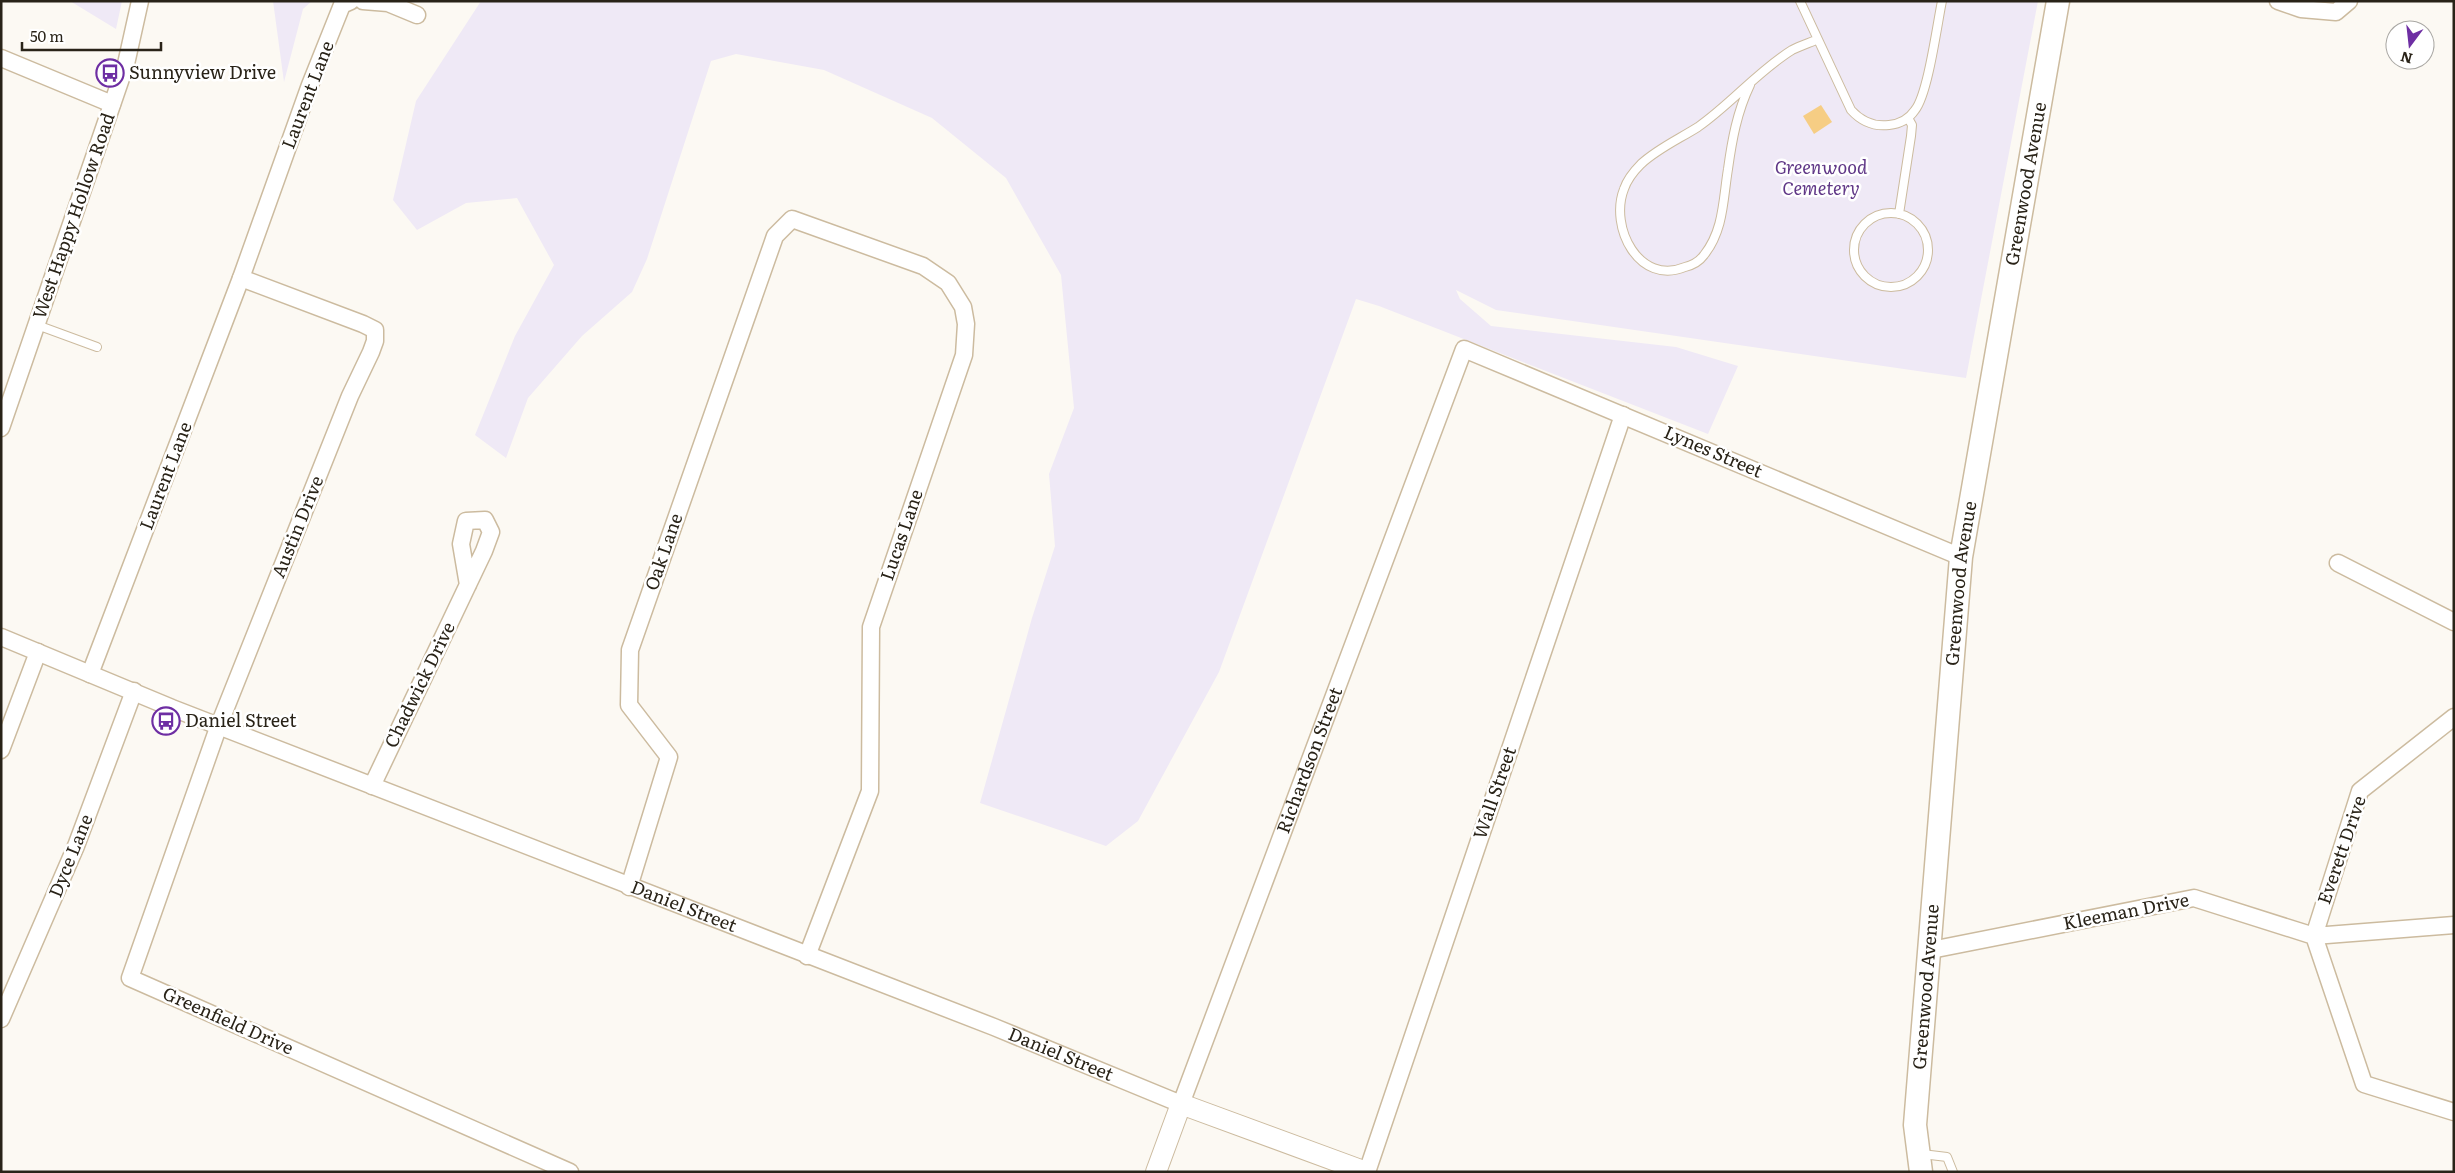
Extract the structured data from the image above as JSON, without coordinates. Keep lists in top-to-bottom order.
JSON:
{
  "streets": {
    "main road": ["Greenwood Avenue"],
    "street": [
      "Laurent Lane",
      "West Happy Hollow Road",
      "Lynes Street",
      "Austin Drive",
      "Lucas Lane",
      "Oak Lane",
      "Chadwick Drive",
      "Richardson Street",
      "Wall Street",
      "Everett Drive",
      "Dyce Lane",
      "Daniel Street",
      "Kleeman Drive",
      "Greenfield Drive"
    ]
  },
  "crossings": [
    ["Laurent Lane", "Austin Drive"],
    ["Laurent Lane", "Daniel Street"],
    ["Greenwood Avenue", "Lynes Street"],
    ["Greenwood Avenue", "Kleeman Drive"],
    ["Lynes Street", "Richardson Street"],
    ["Lynes Street", "Wall Street"],
    ["Austin Drive", "Daniel Street"],
    ["Austin Drive", "Greenfield Drive"],
    ["Lucas Lane", "Oak Lane"],
    ["Lucas Lane", "Daniel Street"],
    ["Oak Lane", "Daniel Street"],
    ["Chadwick Drive", "Daniel Street"],
    ["Richardson Street", "Daniel Street"],
    ["Wall Street", "Daniel Street"],
    ["Everett Drive", "Kleeman Drive"],
    ["Dyce Lane", "Daniel Street"],
    ["Daniel Street", "Greenfield Drive"]
  ],
  "parks": ["Greenwood Cemetery"],
  "places": {
    "bus stop": ["Sunnyview Drive", "Daniel Street"]
  },
  "scale_bar": "50 m",
  "north": "bottom"
}
